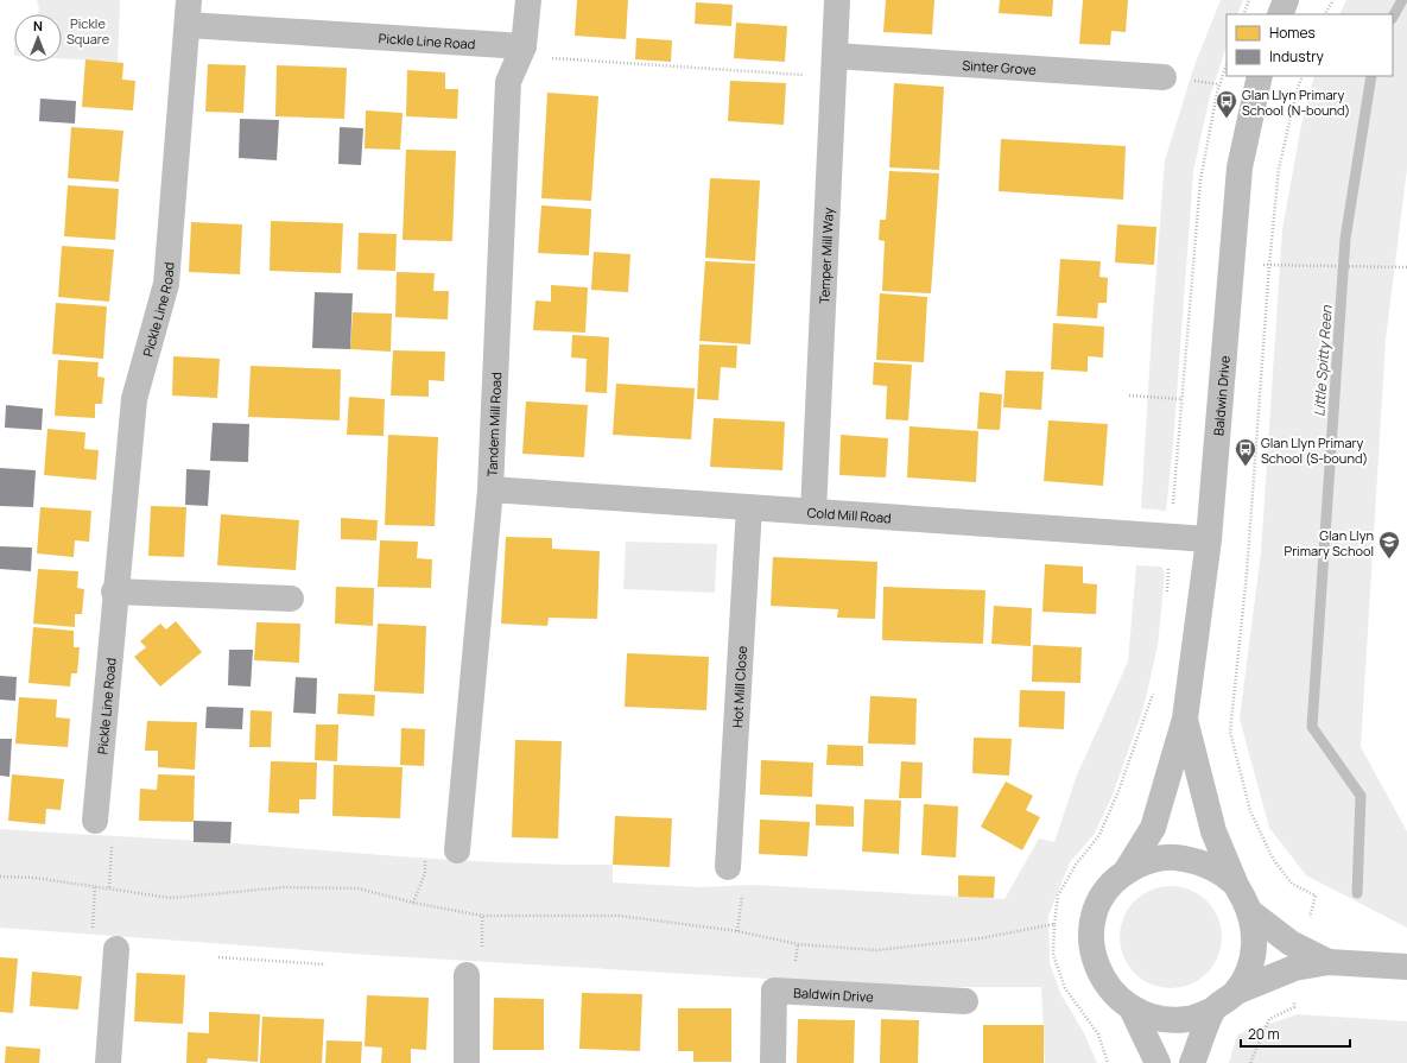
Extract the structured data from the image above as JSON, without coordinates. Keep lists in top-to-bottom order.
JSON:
{
  "streets": {
    "street": [
      "Pickle Line Road",
      "Sinter Grove",
      "Temper Mill Way",
      "Baldwin Drive",
      "Tandem Mill Road",
      "Cold Mill Road",
      "Hot Mill Close"
    ]
  },
  "crossings": [
    ["Pickle Line Road", "Tandem Mill Road"],
    ["Sinter Grove", "Temper Mill Way"],
    ["Temper Mill Way", "Cold Mill Road"],
    ["Baldwin Drive", "Cold Mill Road"],
    ["Tandem Mill Road", "Cold Mill Road"],
    ["Cold Mill Road", "Hot Mill Close"]
  ],
  "water": ["Little Spitty Reen"],
  "parks": ["Pickle Square"],
  "places": {
    "bus stop": ["Glan Llyn Primary School (N-bound)", "Glan Llyn Primary School (S-bound)"],
    "school or university": ["Glan Llyn Primary School"]
  },
  "legend": ["Homes", "Industry"],
  "scale_bar": "20 m",
  "north": "top"
}
